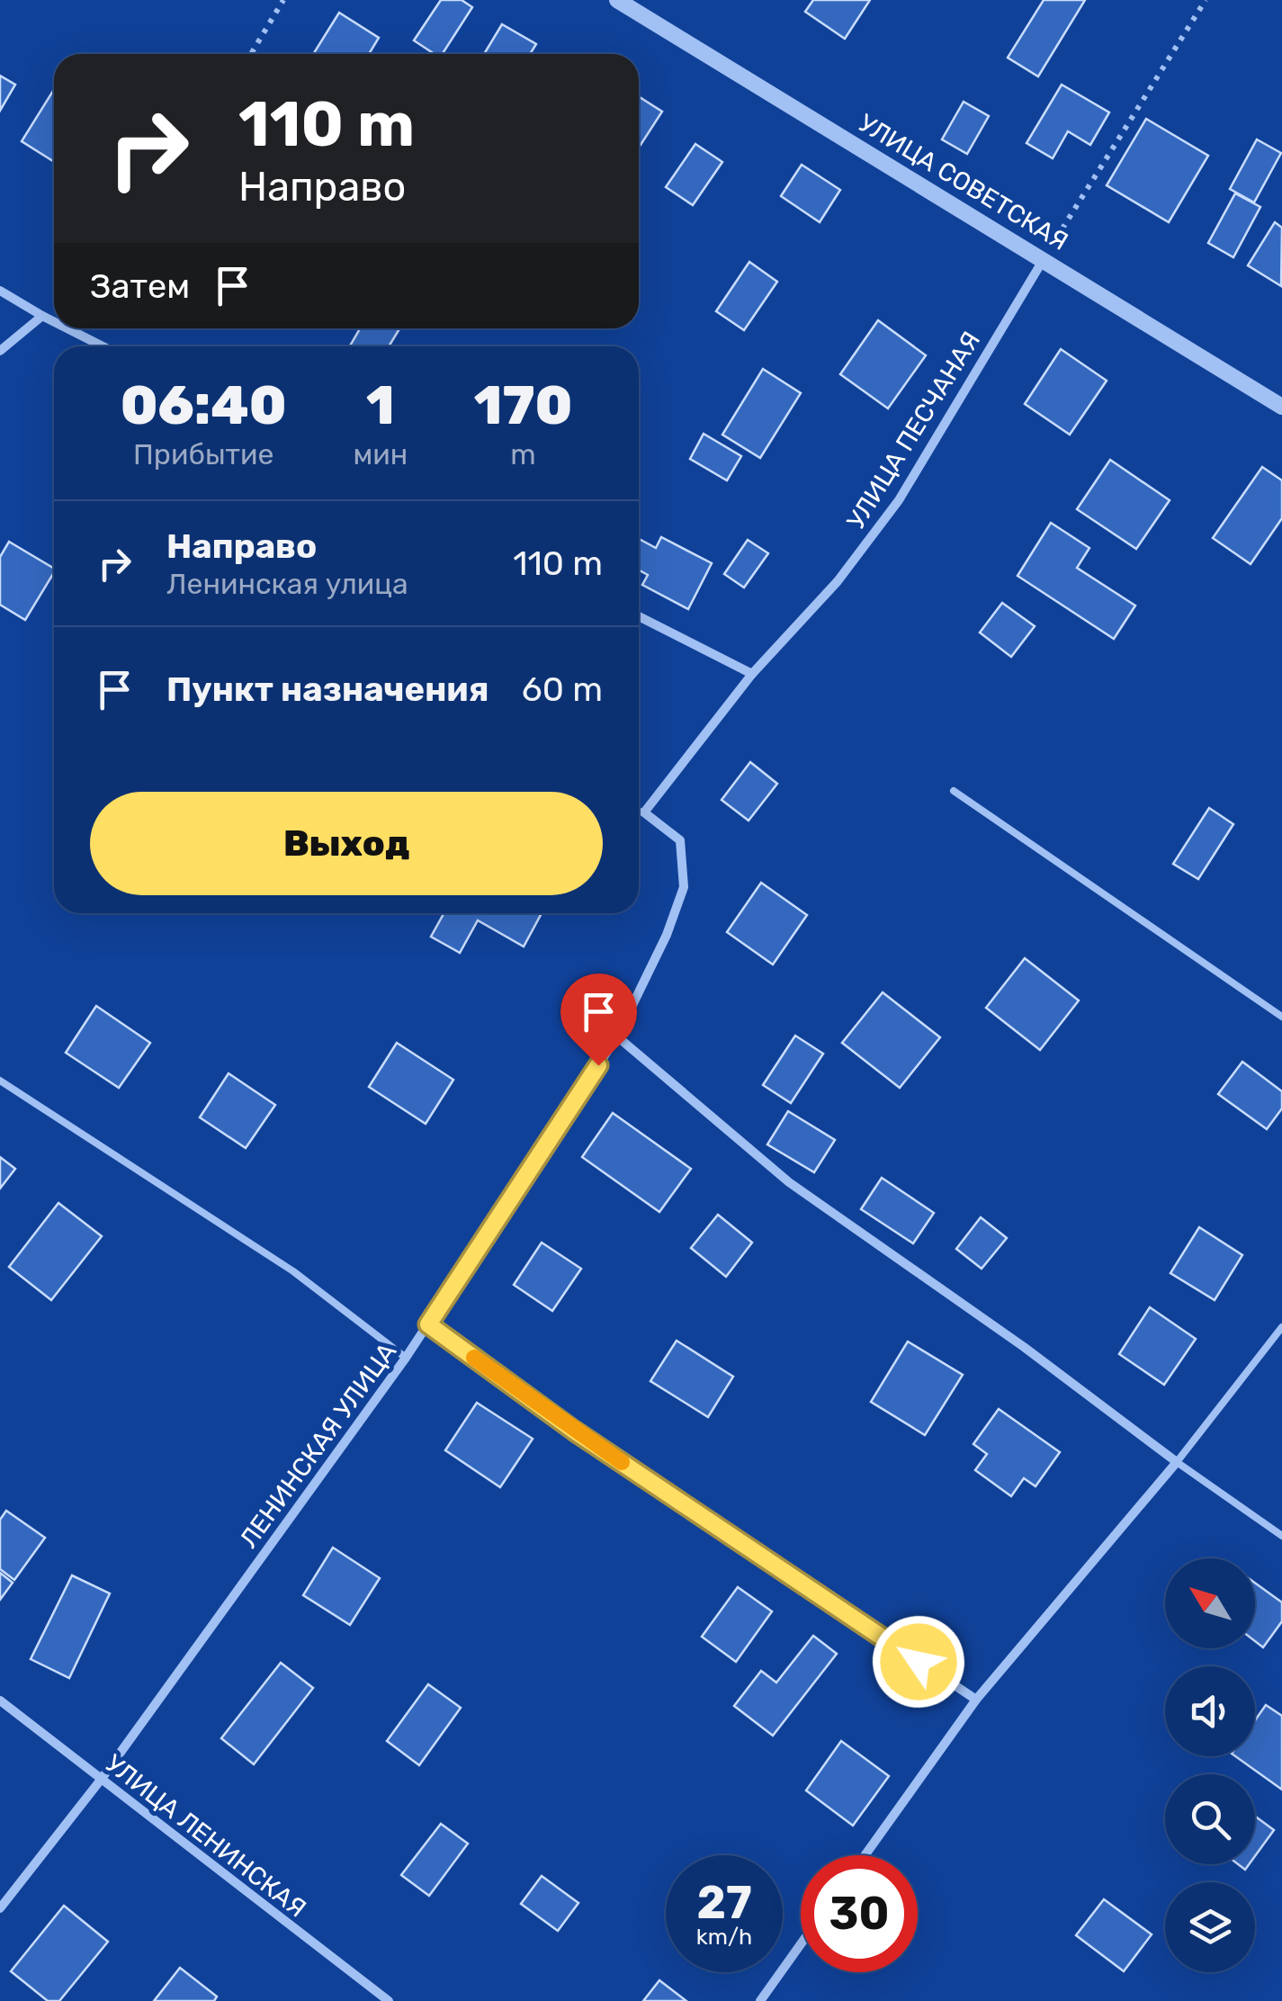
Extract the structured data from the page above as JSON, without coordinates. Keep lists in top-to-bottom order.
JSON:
{
  "streets": {
    "street": [
      "УЛИЦА СОВЕТСКАЯ",
      "УЛИЦА ПЕСЧАНАЯ",
      "ЛЕНИНСКАЯ УЛИЦА",
      "УЛИЦА ЛЕНИНСКАЯ"
    ]
  },
  "crossings": [
    ["УЛИЦА СОВЕТСКАЯ", "УЛИЦА ПЕСЧАНАЯ"],
    ["ЛЕНИНСКАЯ УЛИЦА", "УЛИЦА ЛЕНИНСКАЯ"]
  ],
  "north": "top left",
  "page": {
    "turn": ["110 m", "Направо"],
    "then": "Затем",
    "eta": [
      "06:40",
      "Прибытие",
      "1",
      "мин",
      "170",
      "m"
    ],
    "list": [
      {
        "name": "Направо",
        "note": "Ленинская улица",
        "value": "110 m"
      },
      {
        "name": "Пункт назначения",
        "value": "60 m"
      }
    ],
    "buttons": "Выход",
    "speed": "27 km/h",
    "limit": "30"
  }
}
